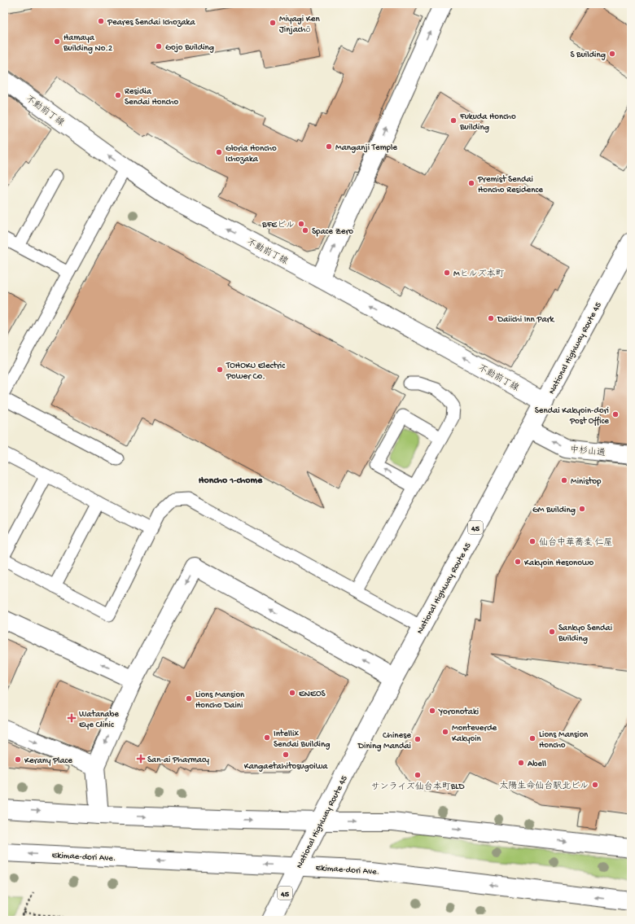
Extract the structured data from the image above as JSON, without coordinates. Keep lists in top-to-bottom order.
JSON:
{
  "streets": {
    "main road": [
      "不動前丁線",
      "National Highway Route 45",
      "中杉山通",
      "45",
      "Ekimae-dori Ave."
    ]
  },
  "crossings": [
    ["不動前丁線", "National Highway Route 45"],
    ["National Highway Route 45", "中杉山通"],
    ["National Highway Route 45", "Ekimae-dori Ave."]
  ],
  "one_way": ["不動前丁線", "中杉山通"],
  "districts": ["Honcho 1-chome"],
  "places": {
    "other": [
      "Peares Sendai Ichozaka",
      "Miyagi Ken Jinjachō",
      "Hamaya Building No.2",
      "Gojo Building",
      "S Building",
      "Residia Sendai Honcho",
      "Fukuda Honcho Building",
      "Manganji Temple",
      "Gloria Honcho Ichozaka",
      "Premist Sendai Honcho Residence",
      "BFEビル",
      "Space Zero",
      "Mヒルズ本町",
      "Daiichi Inn Park",
      "TOHOKU Electric Power Co.",
      "Sendai Kakyoin-dori Post Office",
      "Ministop",
      "GM Building",
      "仙台中華蕎麦 仁屋",
      "Kakyoin Hesonowo",
      "Sankyo Sendai Building",
      "ENEOS",
      "Lions Mansion Honcho Daini",
      "Yoronotaki",
      "Monteverde Kakyoin",
      "Intellix Sendai Building",
      "Lions Mansion Honcho",
      "Chinese Dining Mandai",
      "Kangaetahitosugoiwa",
      "Kerany Place",
      "Abell",
      "サンライズ仙台本町BLD",
      "太陽生命仙台駅北ビル"
    ],
    "health": ["Watanabe Eye Clinic", "San-ai Pharmacy"]
  }
}
